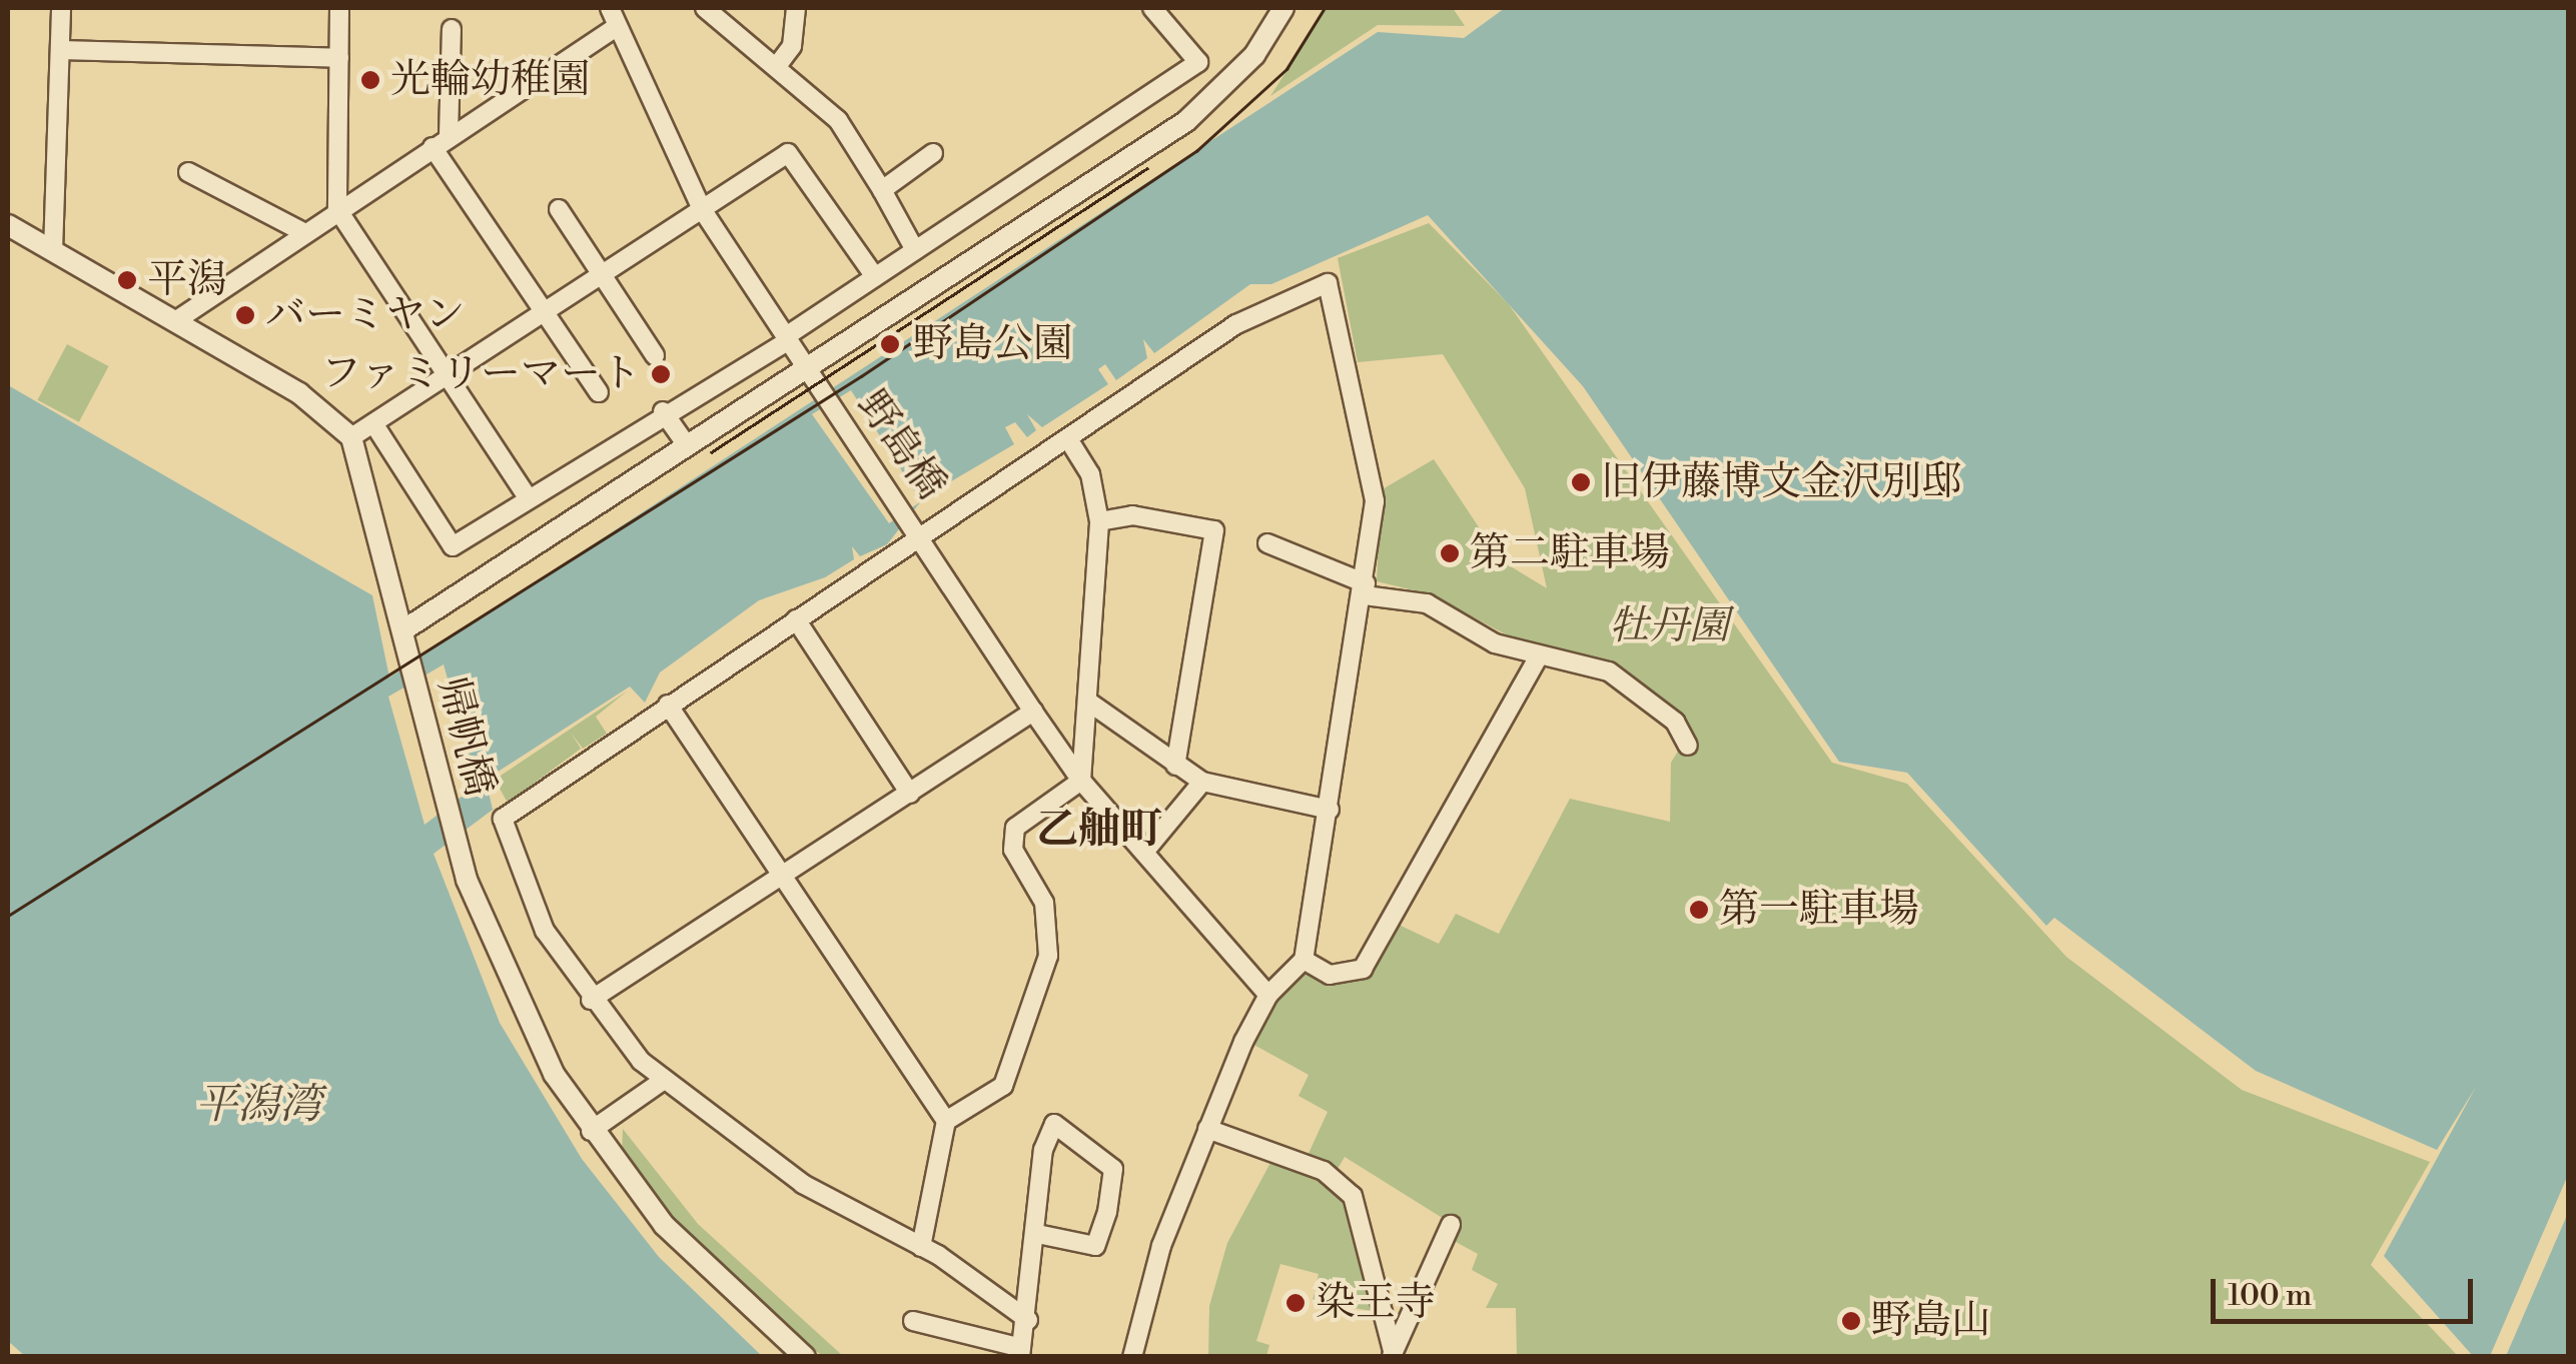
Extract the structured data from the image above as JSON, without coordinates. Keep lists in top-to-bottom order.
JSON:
{
  "streets": {
    "street": ["野島橋", "帰帆橋"]
  },
  "districts": ["乙舳町"],
  "water": ["平潟湾"],
  "parks": ["牡丹園"],
  "places": [
    "光輪幼稚園",
    "平潟",
    "バーミヤン",
    "野島公園",
    "ファミリーマート",
    "旧伊藤博文金沢別邸",
    "第二駐車場",
    "第一駐車場",
    "染王寺",
    "野島山"
  ],
  "scale_bar": "100 m"
}
